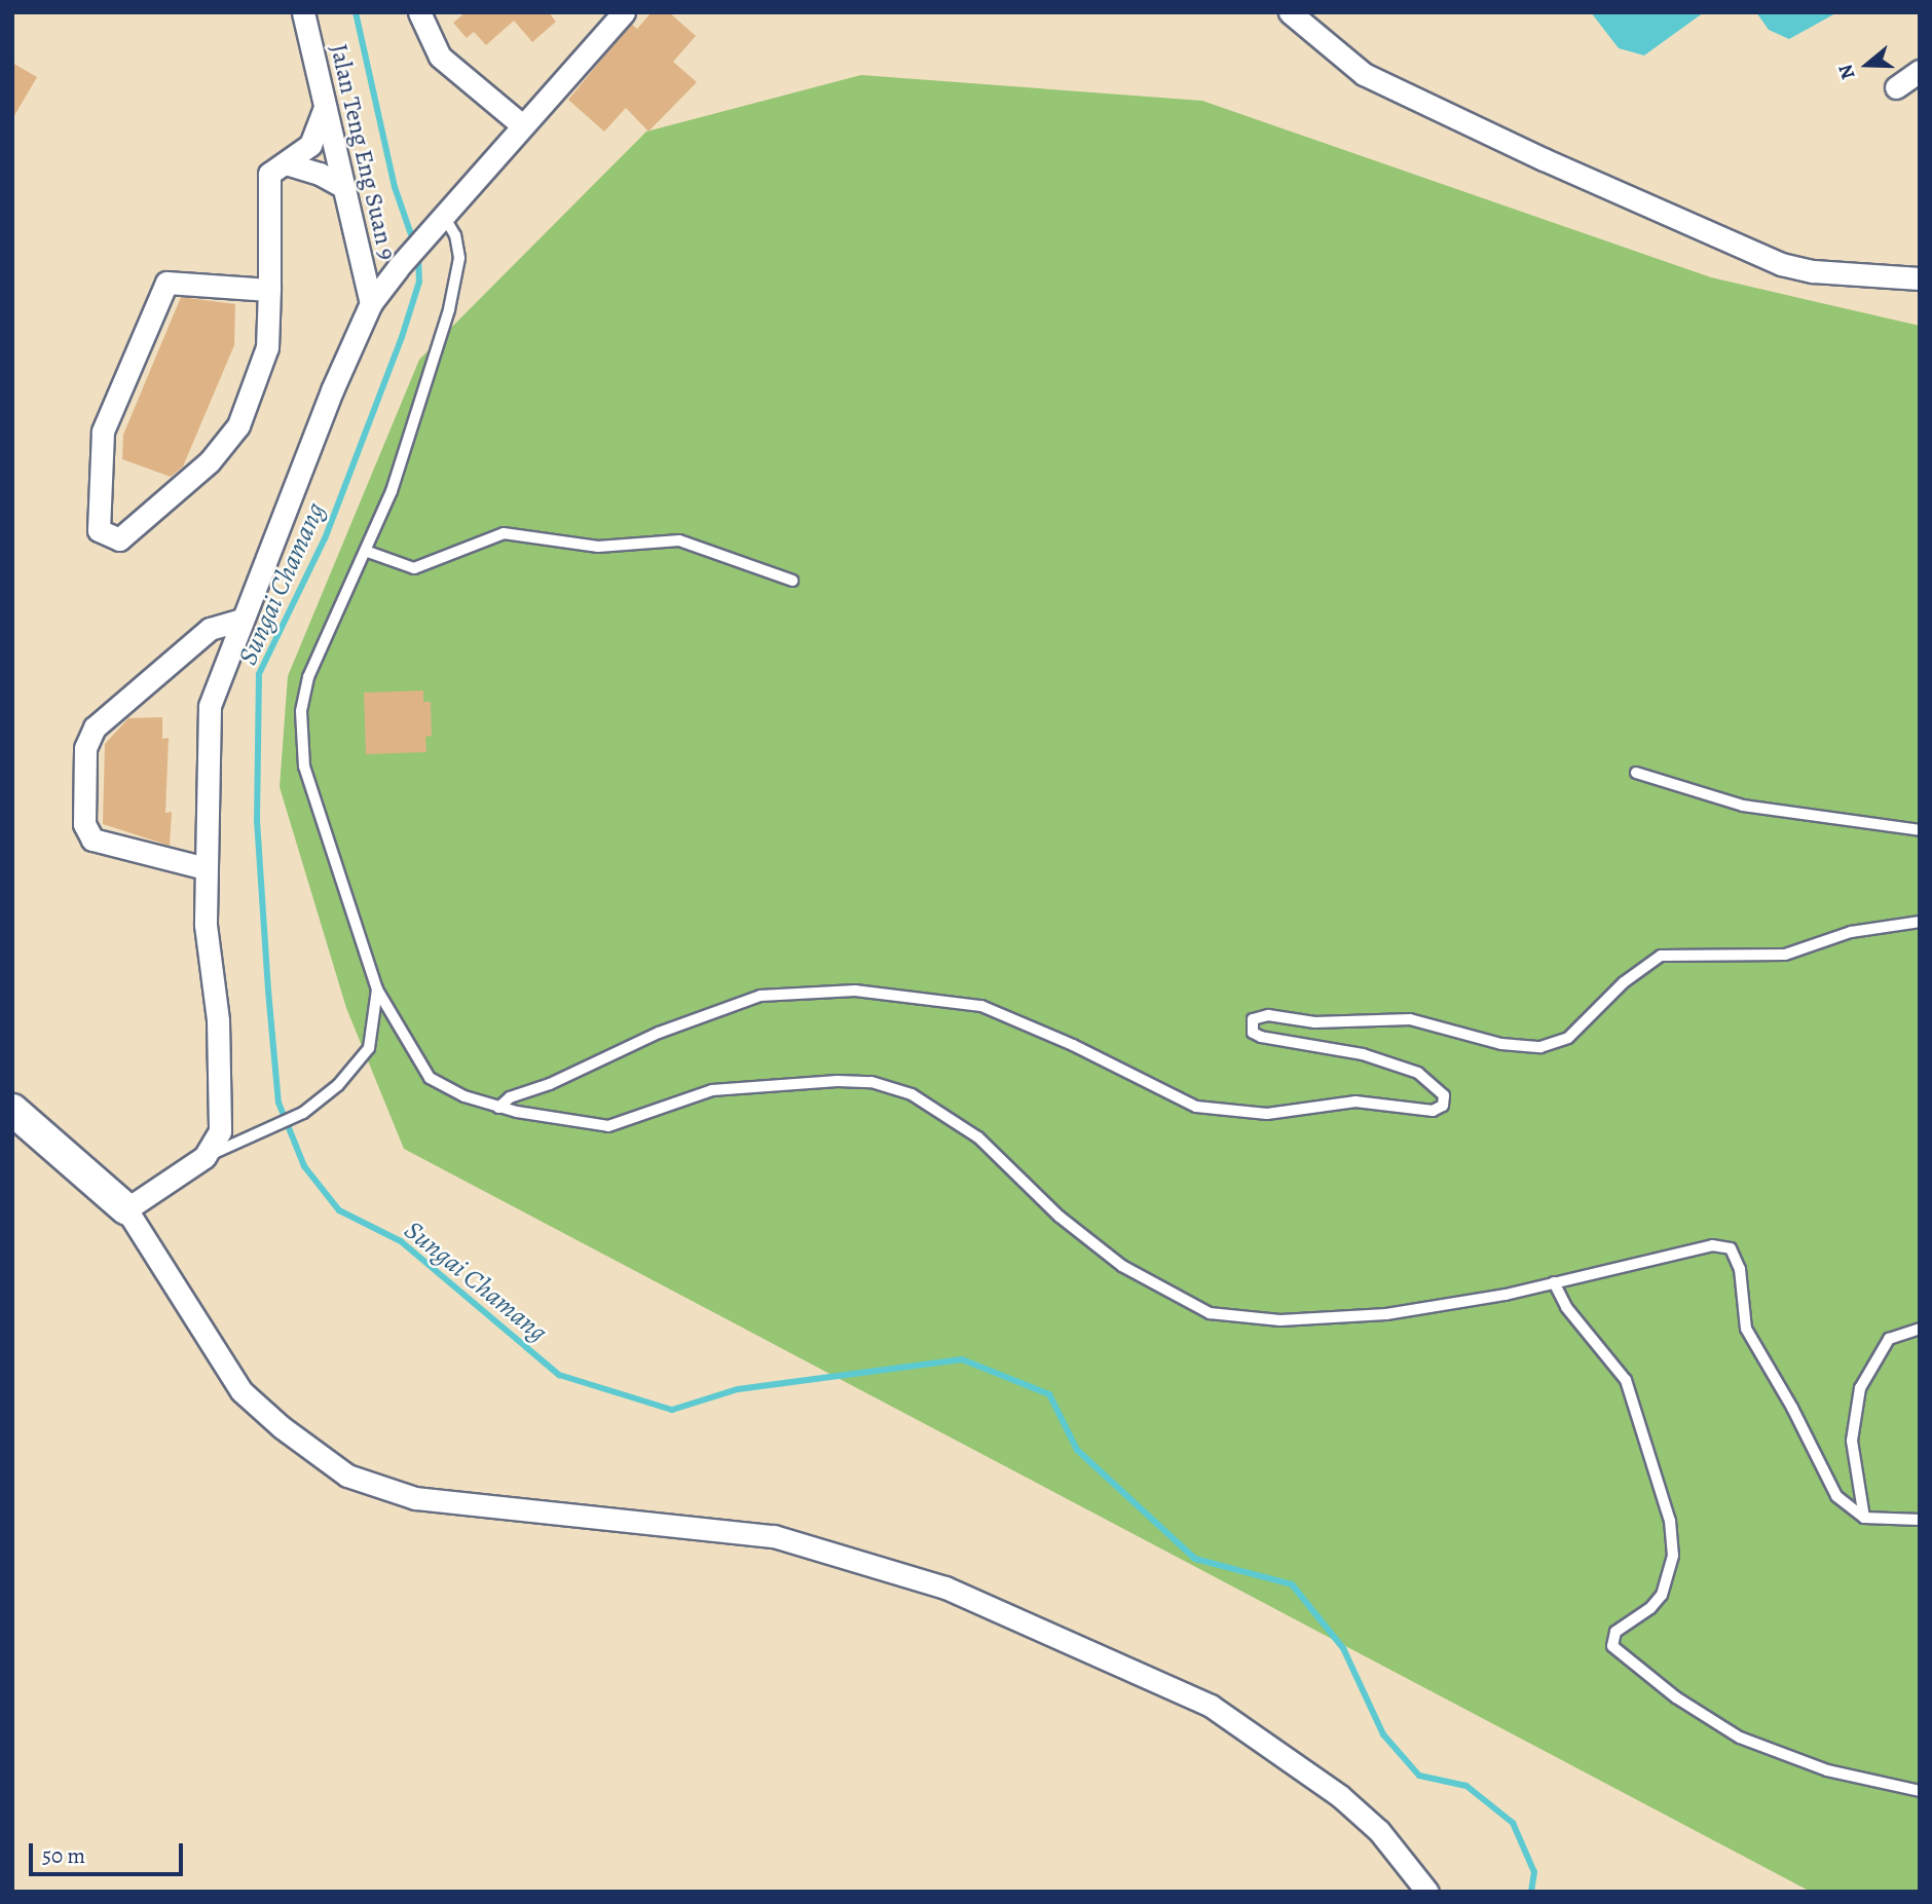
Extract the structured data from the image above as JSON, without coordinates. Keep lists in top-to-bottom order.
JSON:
{
  "streets": {
    "street": ["Jalan Teng Eng Suan 9"]
  },
  "water": ["Sungai Chamang"],
  "scale_bar": "50 m",
  "north": "left"
}
